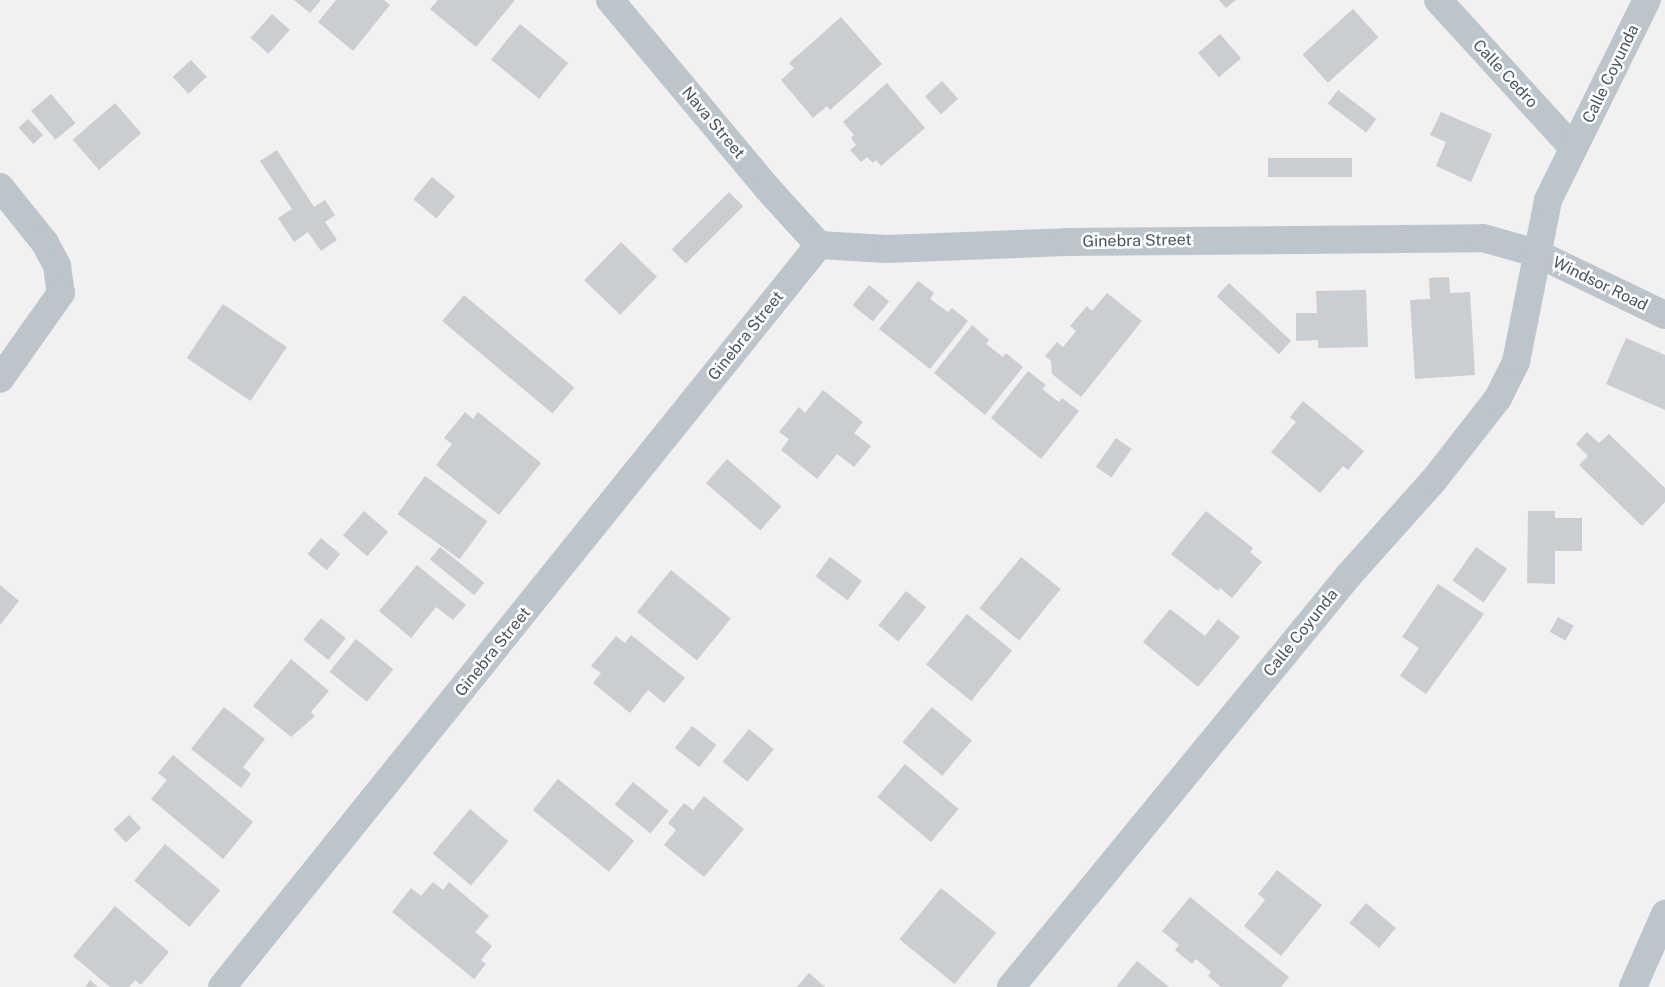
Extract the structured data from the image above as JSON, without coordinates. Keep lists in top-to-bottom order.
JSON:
{
  "streets": {
    "street": [
      "Calle Cedro",
      "Calle Coyunda",
      "Nava Street",
      "Ginebra Street",
      "Windsor Road"
    ]
  },
  "crossings": [
    ["Calle Cedro", "Calle Coyunda"],
    ["Calle Coyunda", "Ginebra Street"],
    ["Calle Coyunda", "Windsor Road"],
    ["Nava Street", "Ginebra Street"],
    ["Ginebra Street", "Windsor Road"]
  ]
}
